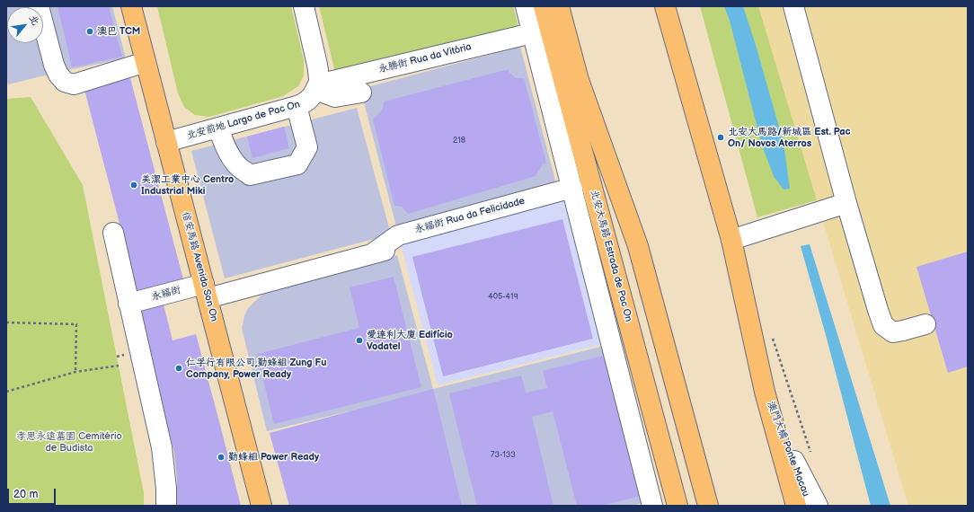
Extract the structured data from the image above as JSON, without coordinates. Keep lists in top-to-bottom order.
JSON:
{
  "streets": {
    "main road": ["北安大馬路 Estrada de Pac On", "信安馬路 Avenida Son On", "澳門大橋 Ponte Macau"],
    "street": [
      "永勝街 Rua da Vitória",
      "北安前地 Largo de Pac On",
      "永福街 Rua da Felicidade",
      "永福街"
    ]
  },
  "crossings": [
    ["永勝街 Rua da Vitória", "北安前地 Largo de Pac On"],
    ["永勝街 Rua da Vitória", "北安大馬路 Estrada de Pac On"],
    ["北安前地 Largo de Pac On", "信安馬路 Avenida Son On"],
    ["永福街 Rua da Felicidade", "北安大馬路 Estrada de Pac On"],
    ["永福街 Rua da Felicidade", "信安馬路 Avenida Son On"],
    ["永福街 Rua da Felicidade", "永福街"],
    ["信安馬路 Avenida Son On", "永福街"]
  ],
  "parks": ["孝思永遠墓園 Cemitério de Budista"],
  "places": [
    "澳巴 TCM",
    "北安大馬路/新城區 Est. Pac On/ Novos Aterros",
    "美潔工業中心 Centro Industrial Miki",
    "愛達利大廈 Edifício Vodatel",
    "仁孚行有限公司,勤蜂組 Zung Fu Company, Power Ready",
    "勤蜂組 Power Ready"
  ],
  "house_numbers": ["218", "405-419", "73-133"],
  "scale_bar": "20 m",
  "north": "top right"
}
